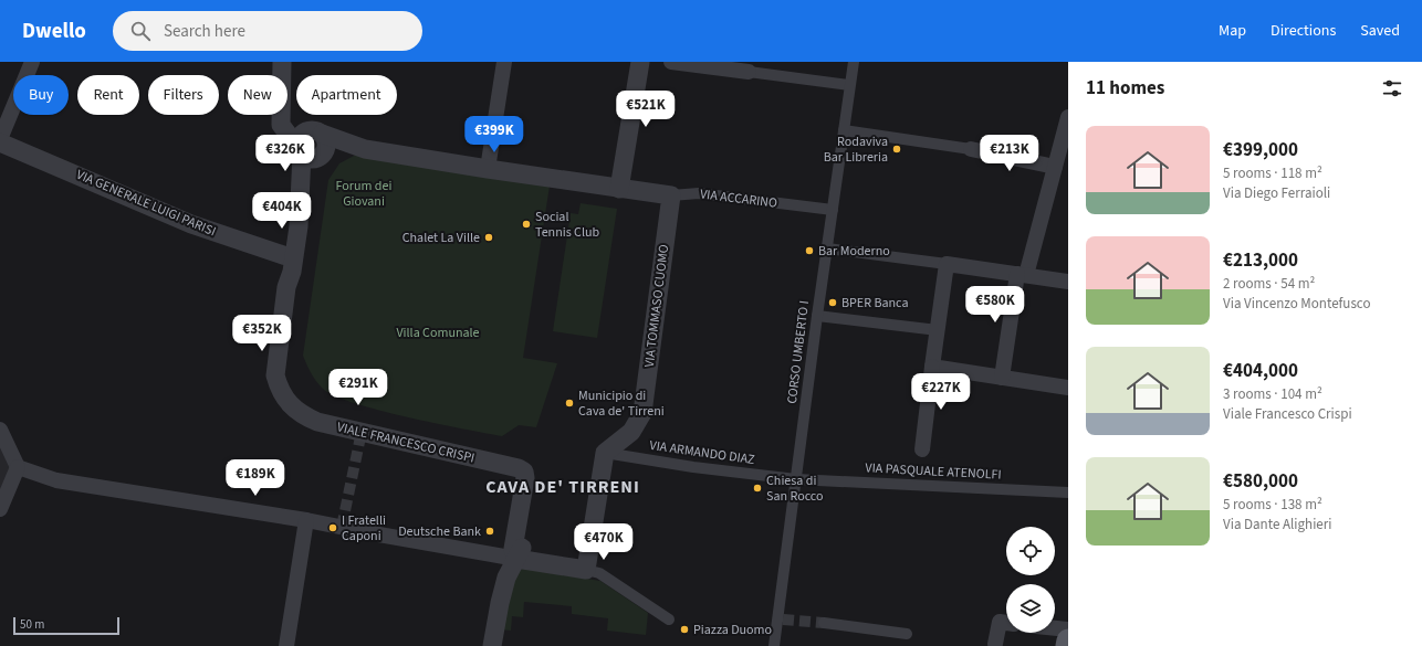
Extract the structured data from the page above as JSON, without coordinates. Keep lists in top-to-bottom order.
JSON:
{
  "streets": {
    "street": [
      "VIA ACCARINO",
      "VIA GENERALE LUIGI PARISI",
      "VIA TOMMASO CUOMO",
      "CORSO UMBERTO I",
      "VIALE FRANCESCO CRISPI",
      "VIA ARMANDO DIAZ",
      "VIA PASQUALE ATENOLFI"
    ]
  },
  "crossings": [
    ["VIA ACCARINO", "VIA TOMMASO CUOMO"],
    ["VIA ACCARINO", "CORSO UMBERTO I"],
    ["VIA GENERALE LUIGI PARISI", "VIALE FRANCESCO CRISPI"],
    ["VIA TOMMASO CUOMO", "VIA ARMANDO DIAZ"],
    ["CORSO UMBERTO I", "VIA ARMANDO DIAZ"],
    ["CORSO UMBERTO I", "VIA PASQUALE ATENOLFI"],
    ["VIA ARMANDO DIAZ", "VIA PASQUALE ATENOLFI"]
  ],
  "districts": ["CAVA DE' TIRRENI"],
  "parks": ["Forum dei Giovani", "Villa Comunale"],
  "places": [
    "Rodaviva Bar Libreria",
    "Social Tennis Club",
    "Chalet La Ville",
    "Bar Moderno",
    "BPER Banca",
    "Municipio di Cava de' Tirreni",
    "Chiesa di San Rocco",
    "I Fratelli Caponi",
    "Deutsche Bank",
    "Piazza Duomo"
  ],
  "scale_bar": "50 m",
  "page": {
    "header": "Dwello",
    "search": "Search here",
    "nav": ["Map", "Directions", "Saved"],
    "heading": "11 homes",
    "chip": [
      "Buy",
      "Rent",
      "Filters",
      "New",
      "Apartment"
    ],
    "price": [
      "€521K",
      "€399K",
      "€326K",
      "€213K",
      "€404K",
      "€580K",
      "€352K",
      "€291K",
      "€227K",
      "€189K",
      "€470K"
    ],
    "list": [
      {
        "name": "€399,000",
        "note": "5 rooms · 118 m² · Via Diego Ferraioli"
      },
      {
        "name": "€213,000",
        "note": "2 rooms · 54 m² · Via Vincenzo Montefusco"
      },
      {
        "name": "€404,000",
        "note": "3 rooms · 104 m² · Viale Francesco Crispi"
      },
      {
        "name": "€580,000",
        "note": "5 rooms · 138 m² · Via Dante Alighieri"
      }
    ],
    "scale": "50 m"
  }
}
